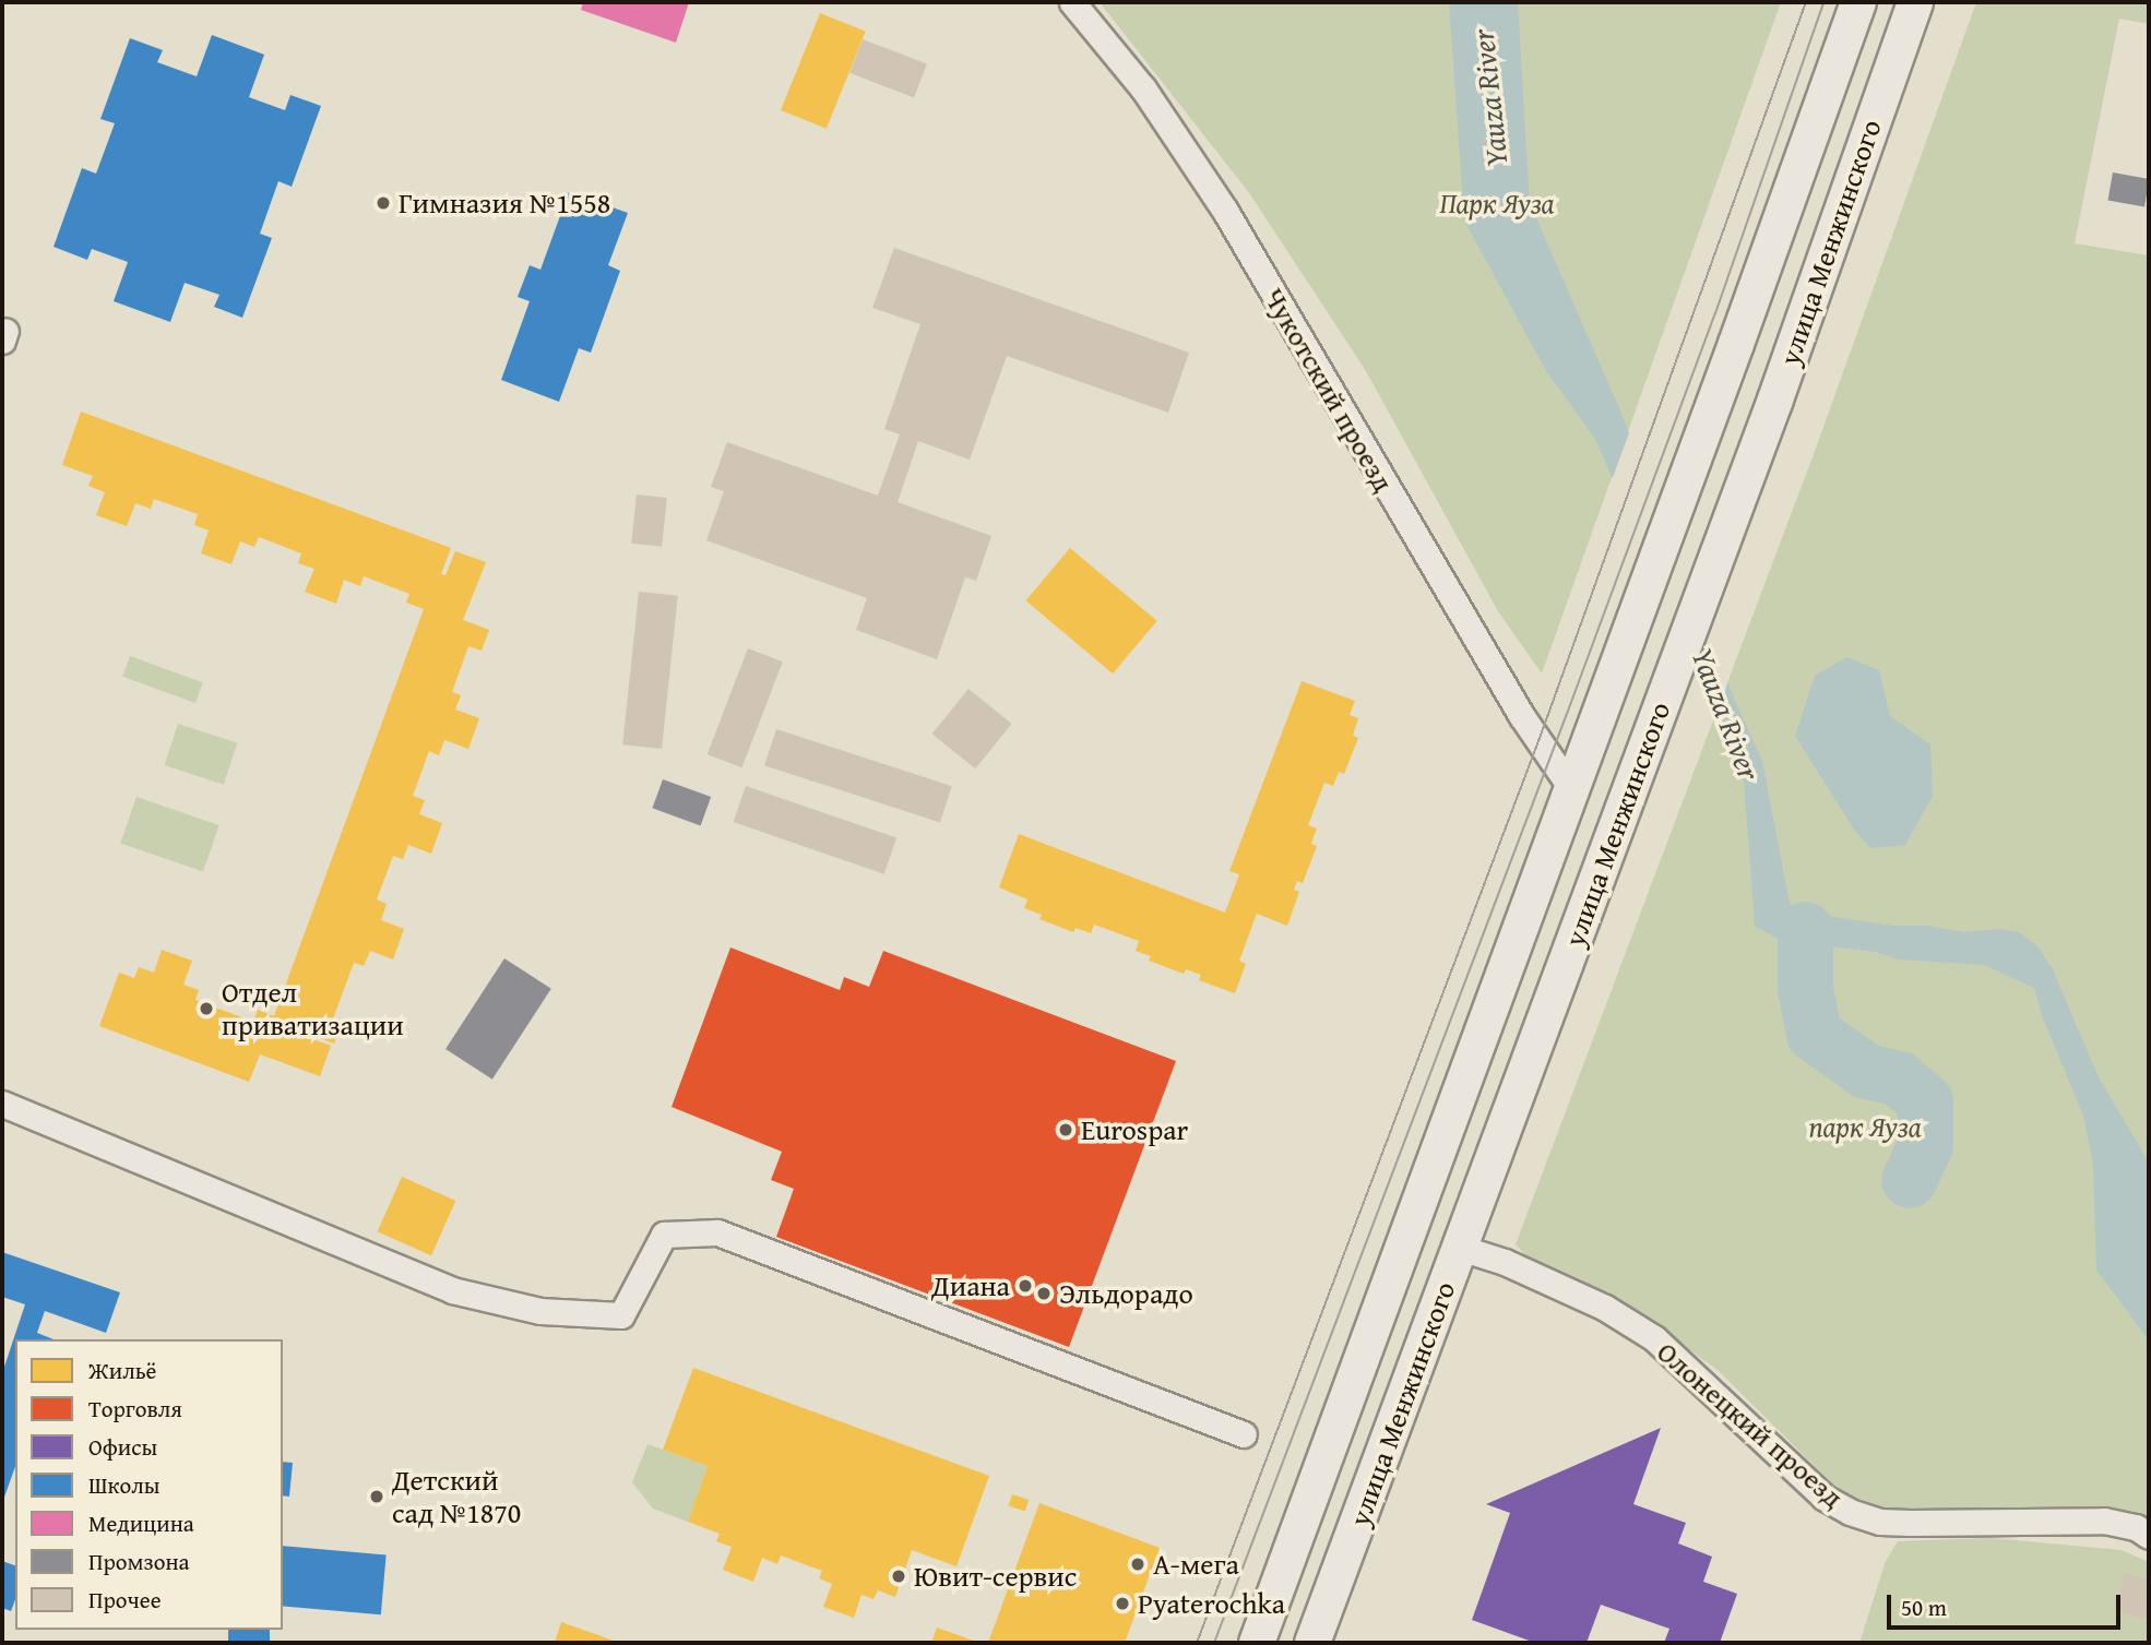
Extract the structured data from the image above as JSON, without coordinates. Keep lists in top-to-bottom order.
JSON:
{
  "streets": {
    "main road": ["улица Менжинского"],
    "street": ["Чукотский проезд", "Олонецкий проезд"]
  },
  "crossings": [
    ["улица Менжинского", "Чукотский проезд"],
    ["улица Менжинского", "Олонецкий проезд"]
  ],
  "water": ["Yauza River"],
  "parks": ["Парк Яуза", "парк Яуза"],
  "places": [
    "Гимназия №1558",
    "Отдел приватизации",
    "Eurospar",
    "Диана",
    "Эльдорадо",
    "Детский сад №1870",
    "А-мега",
    "Ювит-сервис",
    "Pyaterochka"
  ],
  "legend": [
    "Жильё",
    "Торговля",
    "Офисы",
    "Школы",
    "Медицина",
    "Промзона",
    "Прочее"
  ],
  "scale_bar": "50 m"
}
